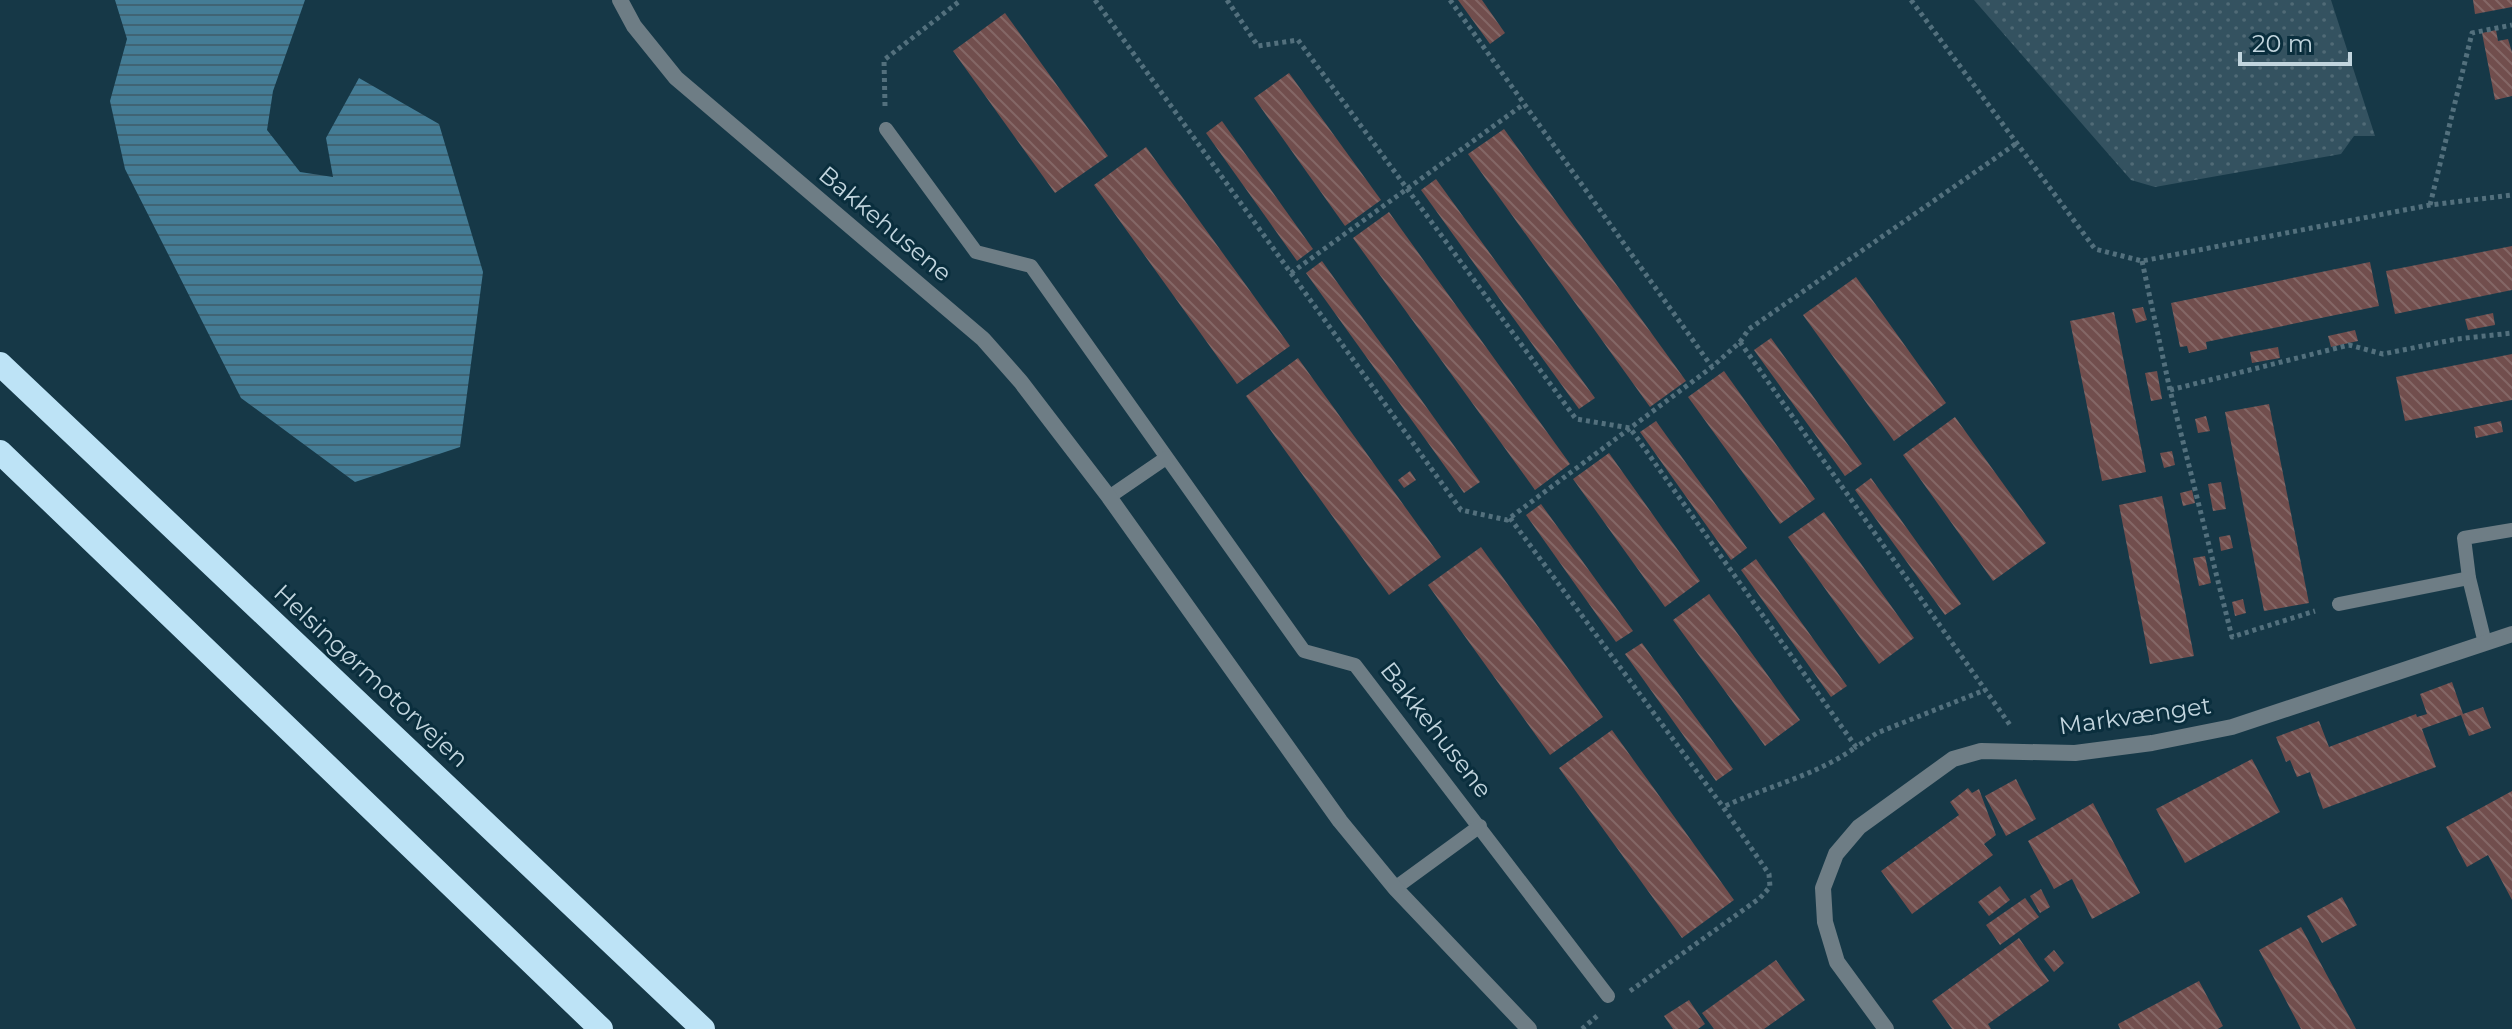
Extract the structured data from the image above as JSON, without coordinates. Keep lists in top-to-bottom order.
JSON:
{
  "streets": {
    "highway": ["Helsingørmotorvejen"],
    "street": ["Bakkehusene", "Markvænget"]
  },
  "scale_bar": "20 m"
}
